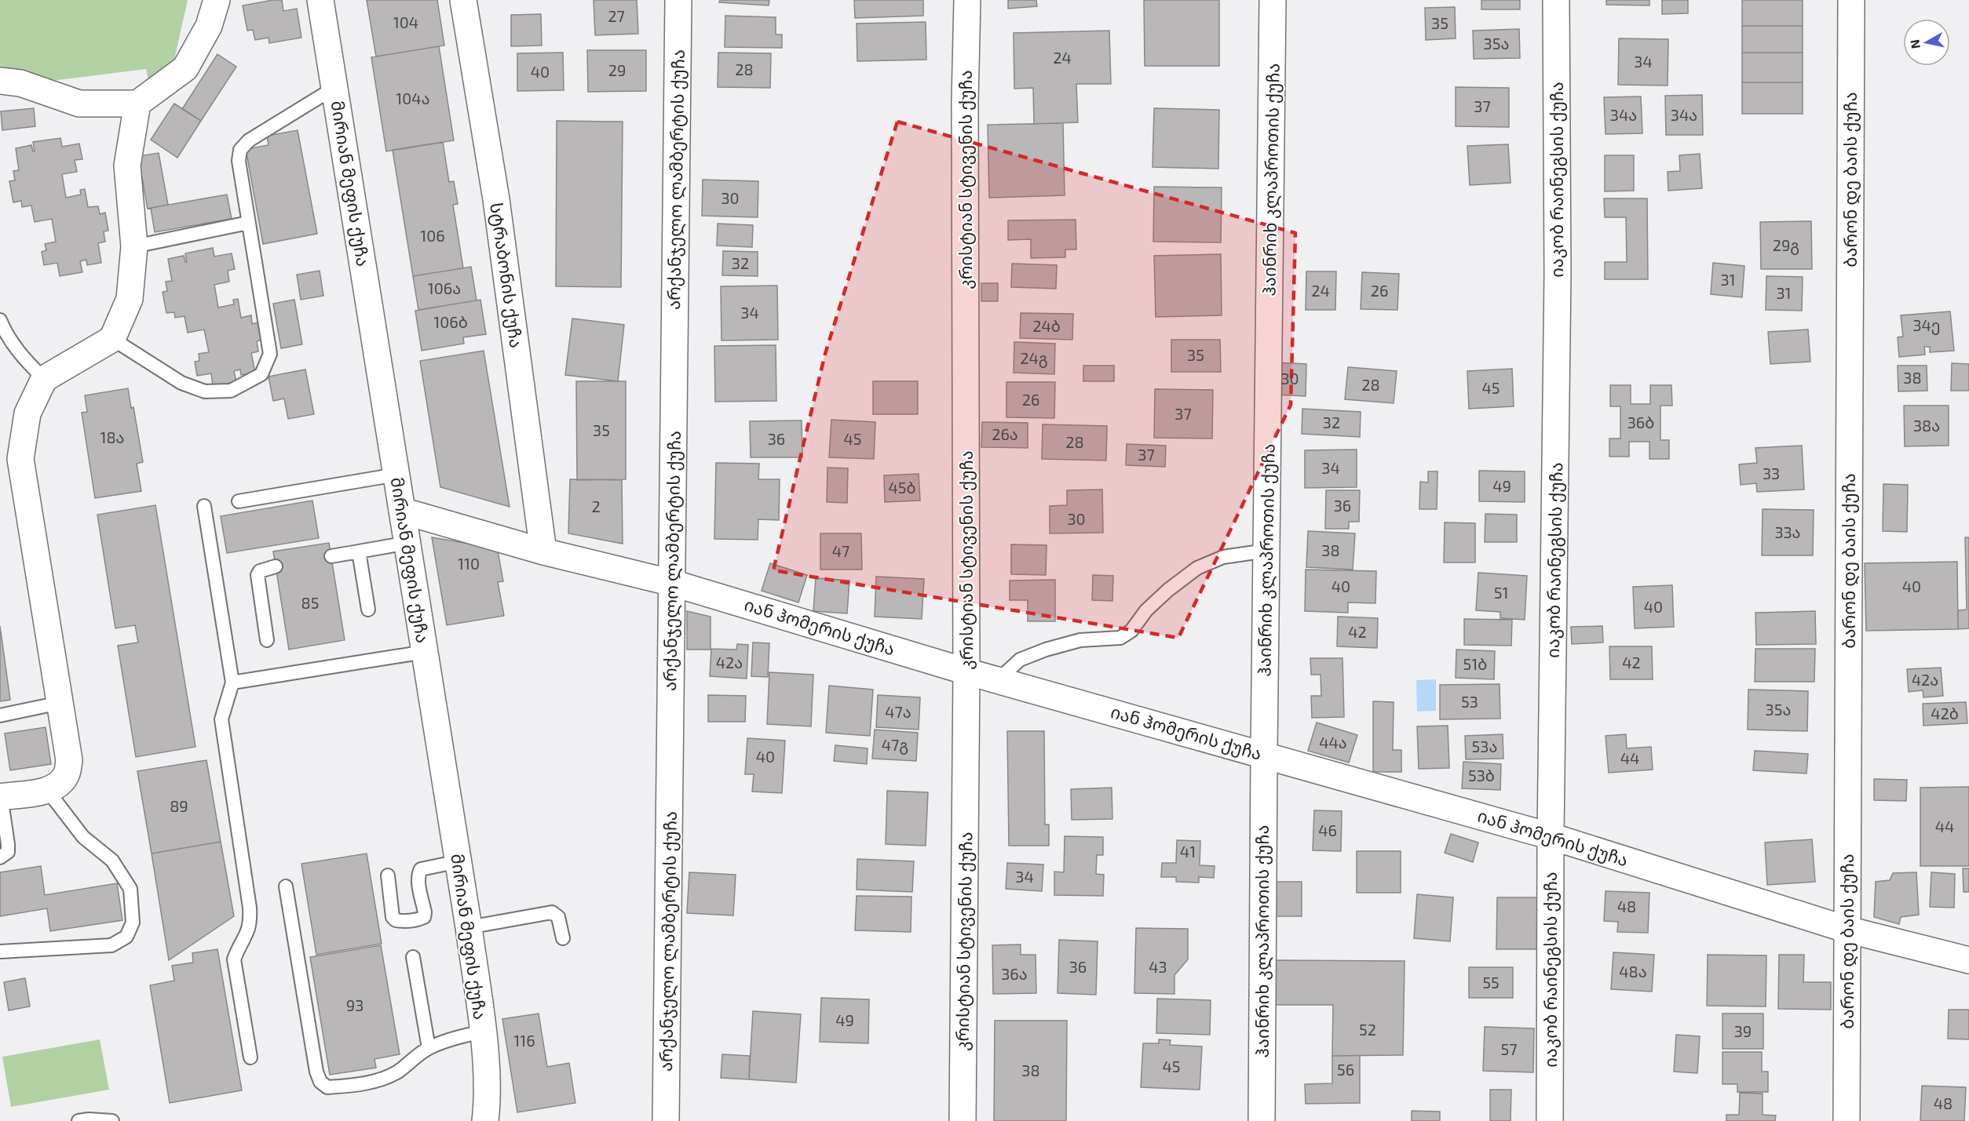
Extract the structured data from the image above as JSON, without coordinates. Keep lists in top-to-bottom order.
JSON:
{
  "streets": {
    "street": [
      "არქანჯელო ლამბერტის ქუჩა",
      "კრისტიან სტივენის ქუჩა",
      "ჰაინრიხ კლაპროთის ქუჩა",
      "იაკობ რაინეგსის ქუჩა",
      "ბარონ დე ბაის ქუჩა",
      "მირიან მეფის ქუჩა",
      "სტრაბონის ქუჩა",
      "იან ჰომერის ქუჩა"
    ]
  },
  "crossings": [
    ["არქანჯელო ლამბერტის ქუჩა", "იან ჰომერის ქუჩა"],
    ["კრისტიან სტივენის ქუჩა", "იან ჰომერის ქუჩა"],
    ["ჰაინრიხ კლაპროთის ქუჩა", "იან ჰომერის ქუჩა"],
    ["იაკობ რაინეგსის ქუჩა", "იან ჰომერის ქუჩა"],
    ["ბარონ დე ბაის ქუჩა", "იან ჰომერის ქუჩა"],
    ["მირიან მეფის ქუჩა", "იან ჰომერის ქუჩა"],
    ["სტრაბონის ქუჩა", "იან ჰომერის ქუჩა"]
  ],
  "house_numbers": [
    "27",
    "104",
    "35",
    "35ა",
    "24",
    "34",
    "28",
    "29",
    "40",
    "104ა",
    "37",
    "34ა",
    "34ა",
    "30",
    "106",
    "29გ",
    "32",
    "31",
    "106ა",
    "24",
    "26",
    "31",
    "34",
    "106ბ",
    "34ე",
    "24ბ",
    "35",
    "24გ",
    "38",
    "30",
    "28",
    "45",
    "26",
    "37",
    "32",
    "36ბ",
    "38ა",
    "35",
    "26ა",
    "18ა",
    "36",
    "45",
    "28",
    "37",
    "34",
    "33",
    "49",
    "45ბ",
    "36",
    "2",
    "30",
    "33ა",
    "38",
    "47",
    "110",
    "40",
    "40",
    "51",
    "85",
    "40",
    "42",
    "42ა",
    "42",
    "51ბ",
    "42ა",
    "53",
    "35ა",
    "47ა",
    "42ბ",
    "44ა",
    "47გ",
    "53ა",
    "40",
    "44",
    "53ბ",
    "89",
    "44",
    "46",
    "41",
    "34",
    "48",
    "36",
    "43",
    "48ა",
    "36ა",
    "55",
    "93",
    "49",
    "52",
    "39",
    "116",
    "57",
    "45",
    "56",
    "38",
    "48"
  ],
  "north": "left"
}
